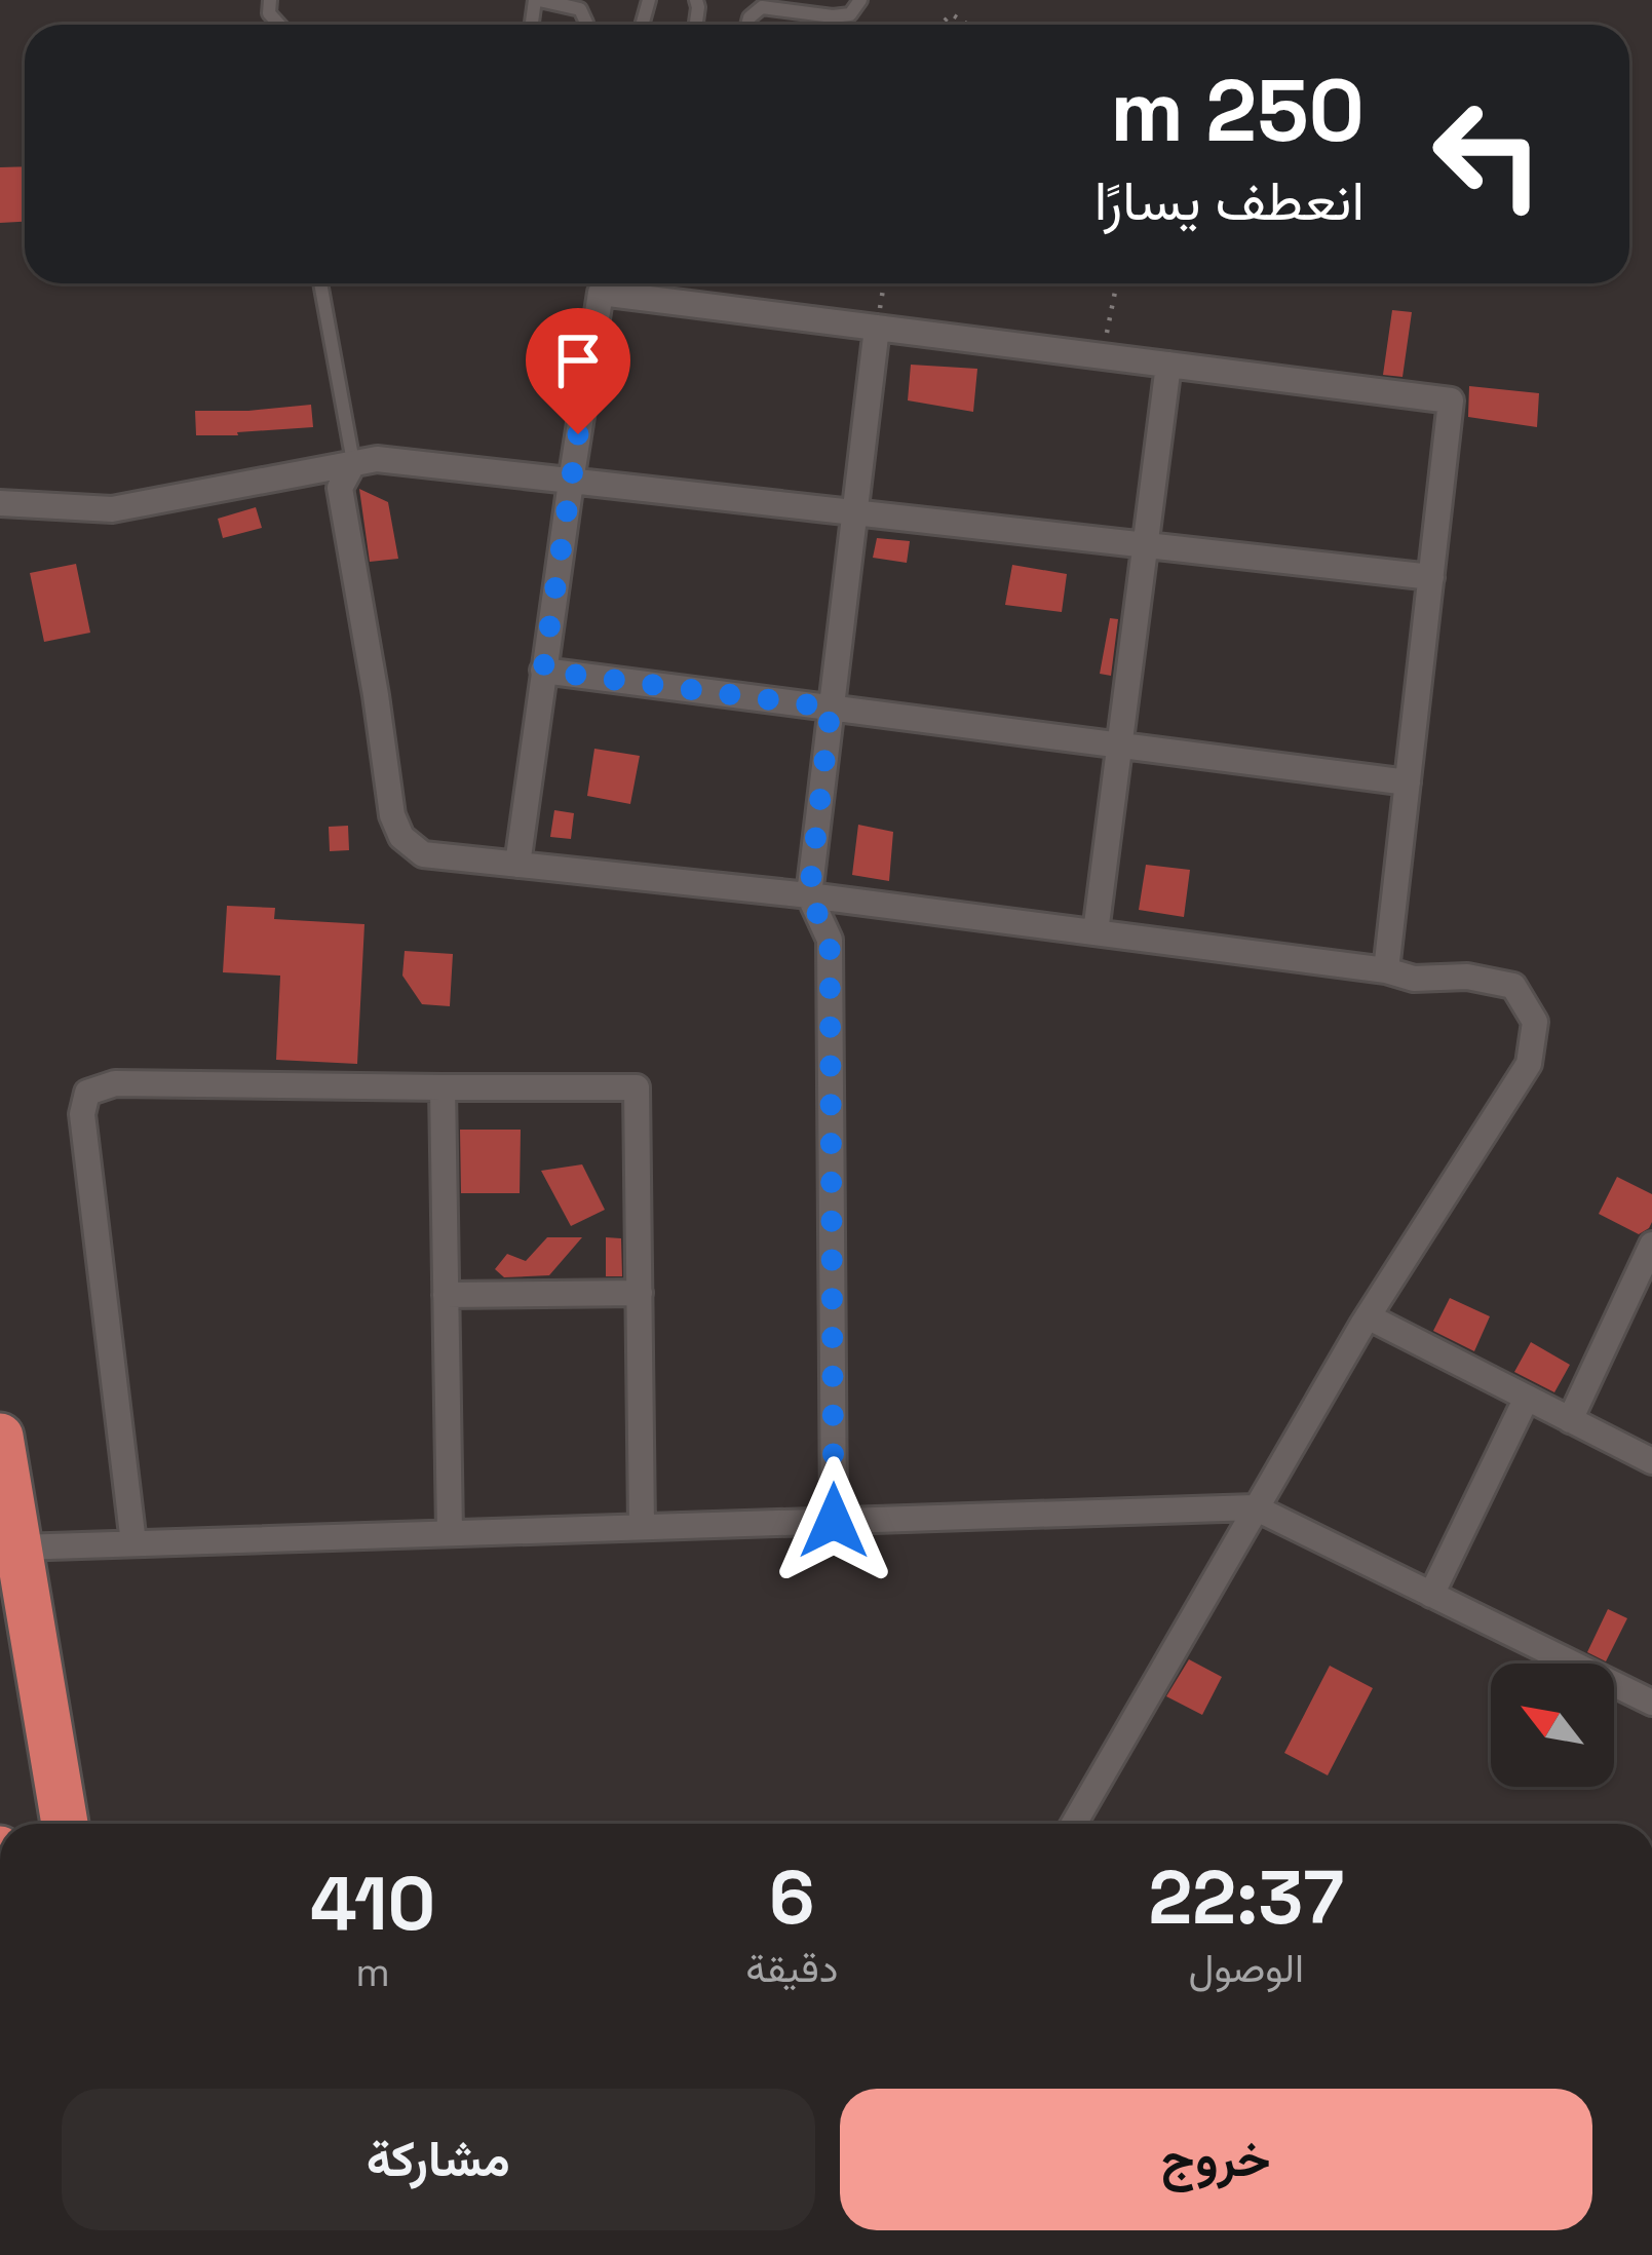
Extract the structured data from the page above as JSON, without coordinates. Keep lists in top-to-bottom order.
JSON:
{
  "north": "top left",
  "page": {
    "turn": ["250 m", "انعطف يسارًا"],
    "eta": [
      "22:37",
      "الوصول",
      "6",
      "دقيقة",
      "410",
      "m"
    ],
    "buttons": ["خروج", "مشاركة"]
  }
}
